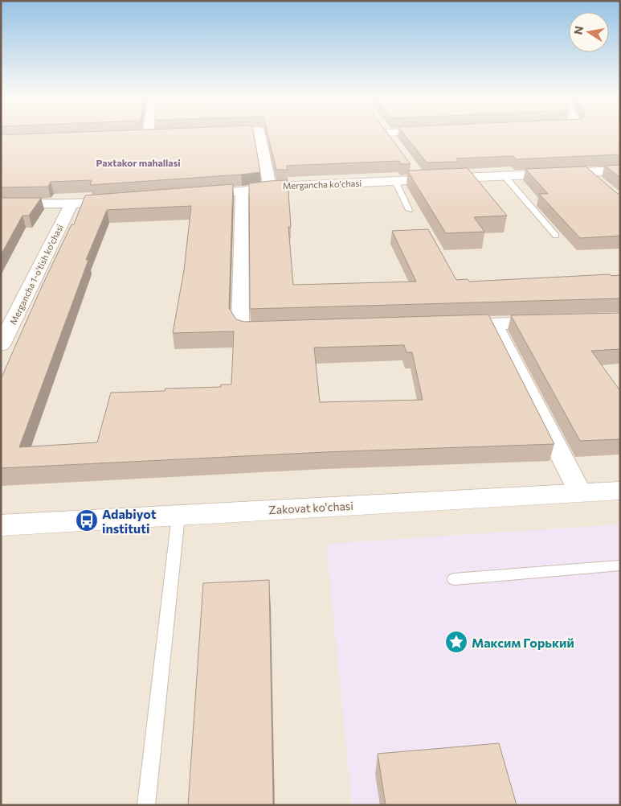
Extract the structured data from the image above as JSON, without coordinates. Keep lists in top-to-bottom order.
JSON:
{
  "streets": {
    "street": ["Mergancha koʻchasi", "Mergancha 1-o'tish ko'chasi", "Zakovat ko'chasi"]
  },
  "districts": ["Paxtakor mahallasi"],
  "places": {
    "bus stop": ["Adabiyot instituti"],
    "place": ["Максим Горький"]
  },
  "north": "left"
}
